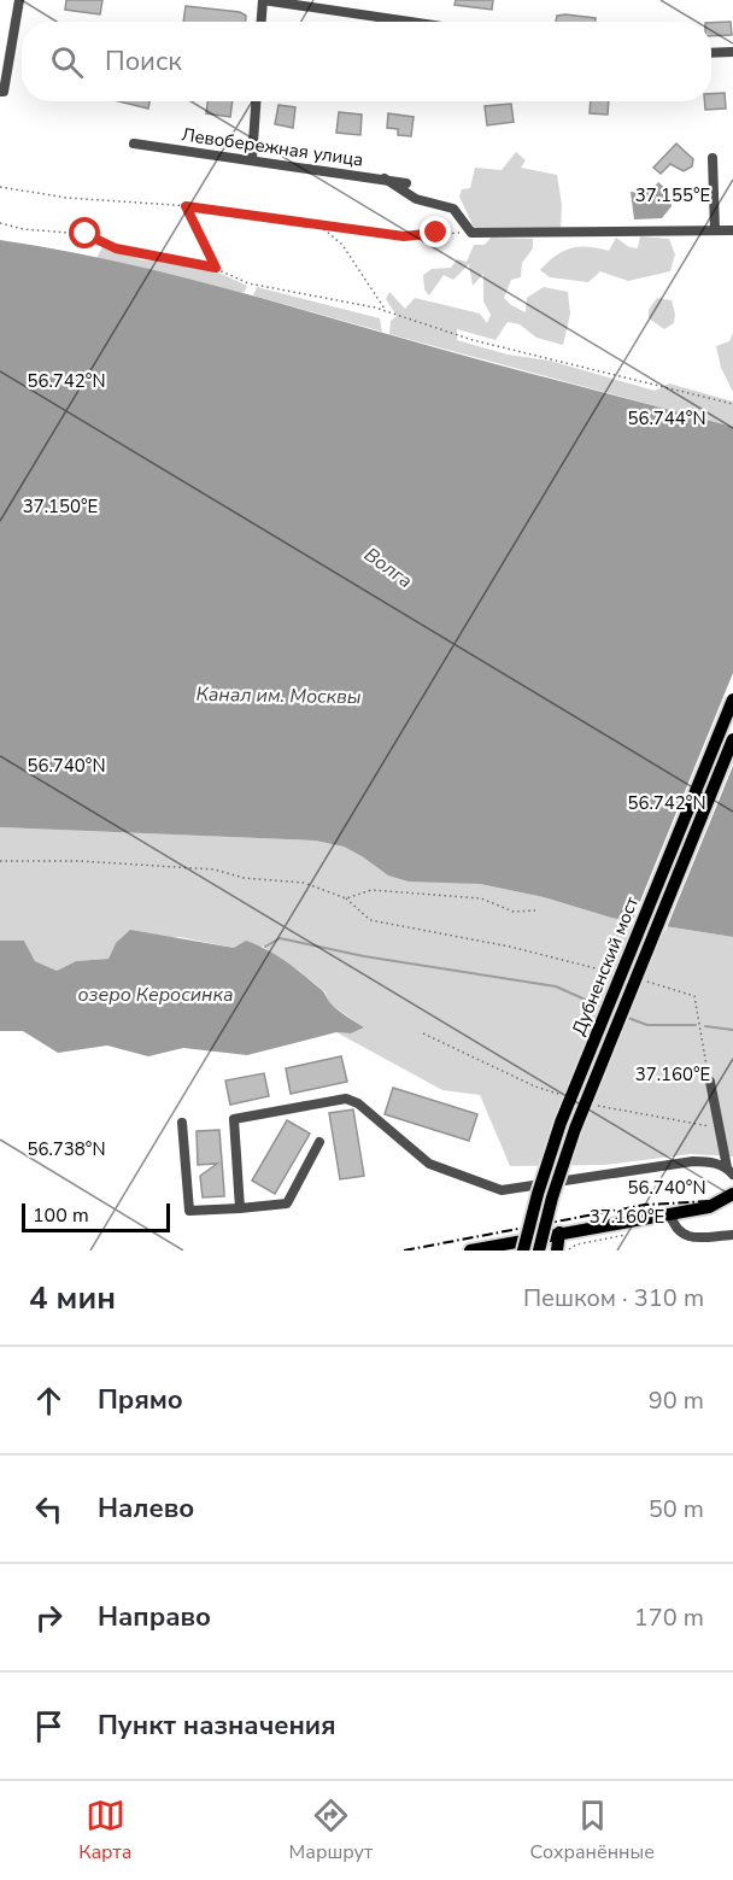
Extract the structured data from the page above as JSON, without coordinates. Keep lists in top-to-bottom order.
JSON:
{
  "streets": {
    "main road": ["Дубненский мост"],
    "street": ["Левобережная улица"]
  },
  "water": ["Волга", "Канал им. Москвы", "озеро Керосинка"],
  "scale_bar": "100 m",
  "page": {
    "search": "Поиск",
    "scale": "100 m",
    "heading": ["4 мин", "Пешком · 310 m"],
    "list": [
      ["Прямо", "90 m"],
      ["Налево", "50 m"],
      ["Направо", "170 m"],
      "Пункт назначения"
    ],
    "nav": ["Карта", "Маршрут", "Сохранённые"]
  },
  "coordinates": [
    "37.155°E",
    "56.742°N",
    "56.744°N",
    "37.150°E",
    "56.740°N",
    "37.160°E",
    "56.738°N"
  ]
}
